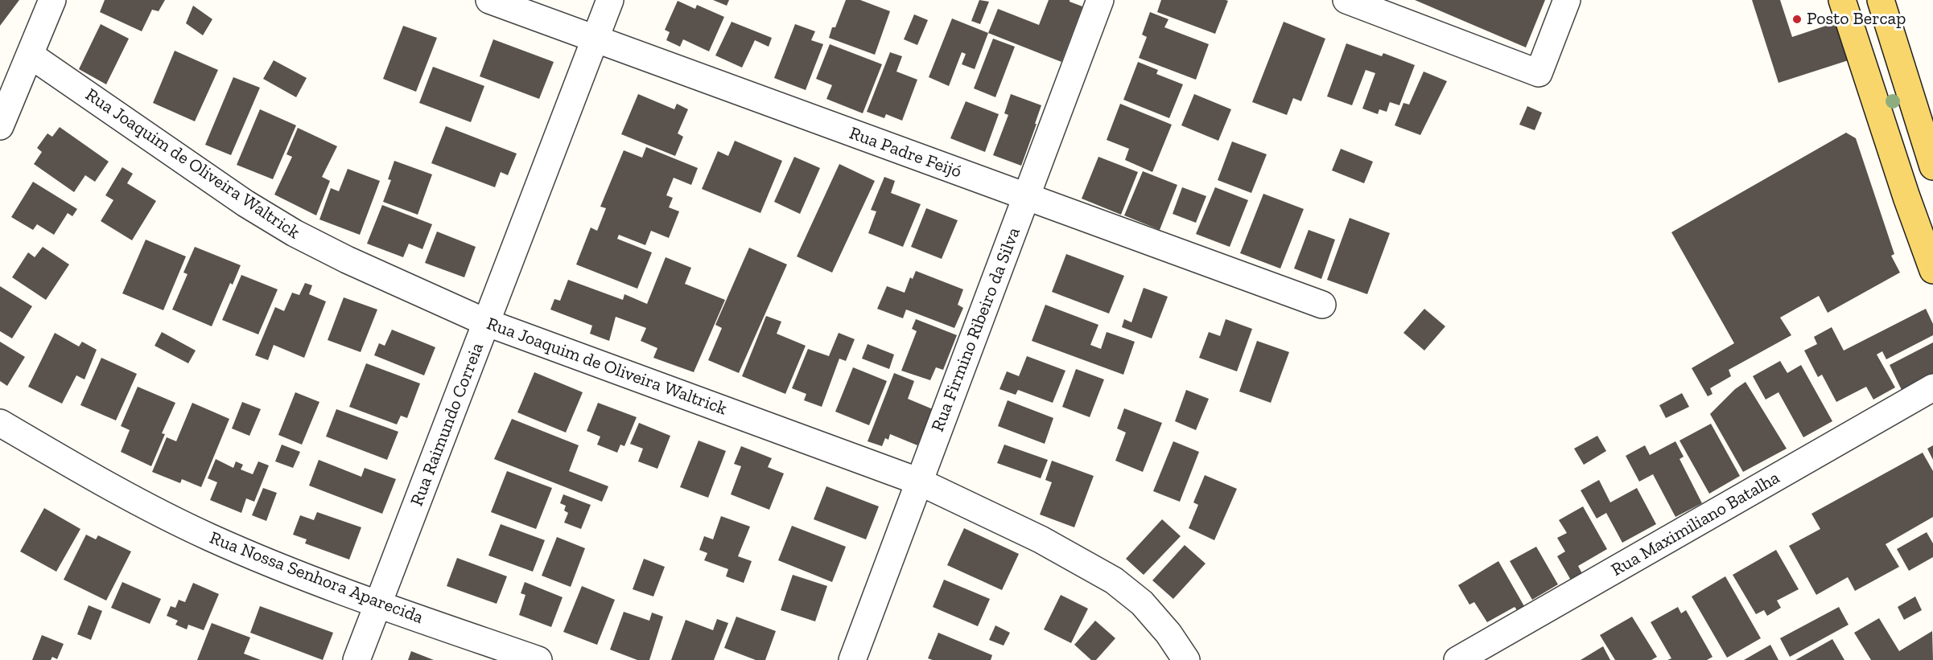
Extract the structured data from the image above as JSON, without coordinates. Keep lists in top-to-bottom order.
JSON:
{
  "streets": {
    "street": [
      "Rua Padre Feijó",
      "Rua Joaquim de Oliveira Waltrick",
      "Rua Firmino Ribeiro da Silva",
      "Rua Raimundo Correia",
      "Rua Maximiliano Batalha",
      "Rua Nossa Senhora Aparecida"
    ]
  },
  "crossings": [
    ["Rua Padre Feijó", "Rua Firmino Ribeiro da Silva"],
    ["Rua Padre Feijó", "Rua Raimundo Correia"],
    ["Rua Joaquim de Oliveira Waltrick", "Rua Firmino Ribeiro da Silva"],
    ["Rua Joaquim de Oliveira Waltrick", "Rua Raimundo Correia"],
    ["Rua Raimundo Correia", "Rua Nossa Senhora Aparecida"]
  ],
  "places": ["Posto Bercap"]
}
